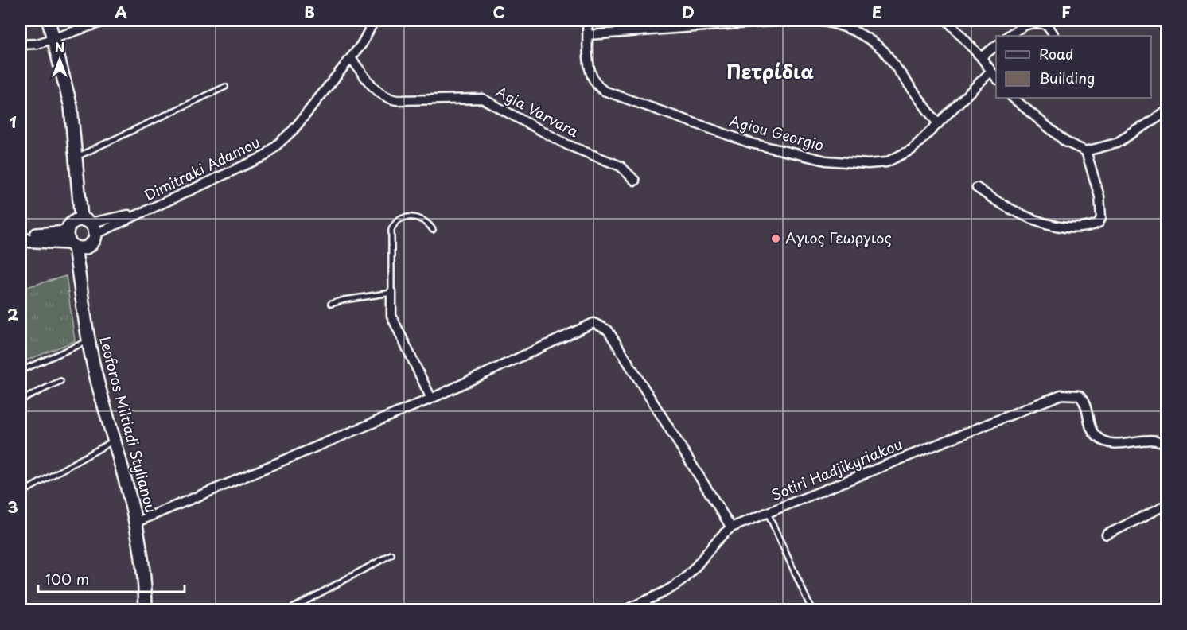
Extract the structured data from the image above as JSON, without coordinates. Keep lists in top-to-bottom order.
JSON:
{
  "streets": {
    "main road": ["Leoforos Miltiadi Stylianou"],
    "street": [
      "Agia Varvara",
      "Agiou Georgio",
      "Dimitraki Adamou",
      "Sotiri Hadjikyriakou"
    ]
  },
  "crossings": [
    ["Agia Varvara", "Dimitraki Adamou"],
    ["Dimitraki Adamou", "Leoforos Miltiadi Stylianou"]
  ],
  "districts": ["Πετρίδια"],
  "places": ["Αγιος Γεωργιος"],
  "legend": ["Road", "Building"],
  "scale_bar": "100 m",
  "north": "top",
  "grid": {
    "columns": [
      "A",
      "B",
      "C",
      "D",
      "E",
      "F"
    ],
    "rows": ["1", "2", "3"]
  }
}
